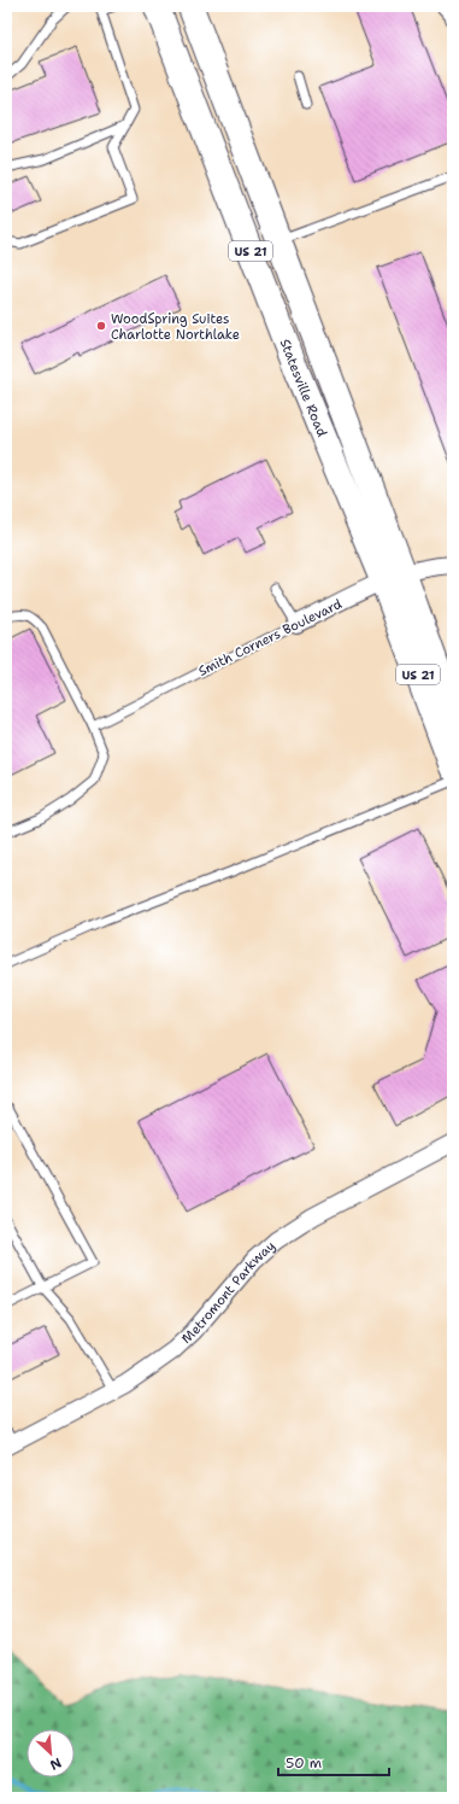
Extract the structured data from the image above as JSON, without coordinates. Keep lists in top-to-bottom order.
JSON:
{
  "streets": {
    "main road": ["US 21", "Statesville Road"],
    "street": ["Smith Corners Boulevard", "Metromont Parkway"]
  },
  "crossings": [
    ["Statesville Road", "Smith Corners Boulevard"]
  ],
  "places": ["WoodSpring Suites Charlotte Northlake"],
  "scale_bar": "50 m",
  "north": "bottom right"
}
